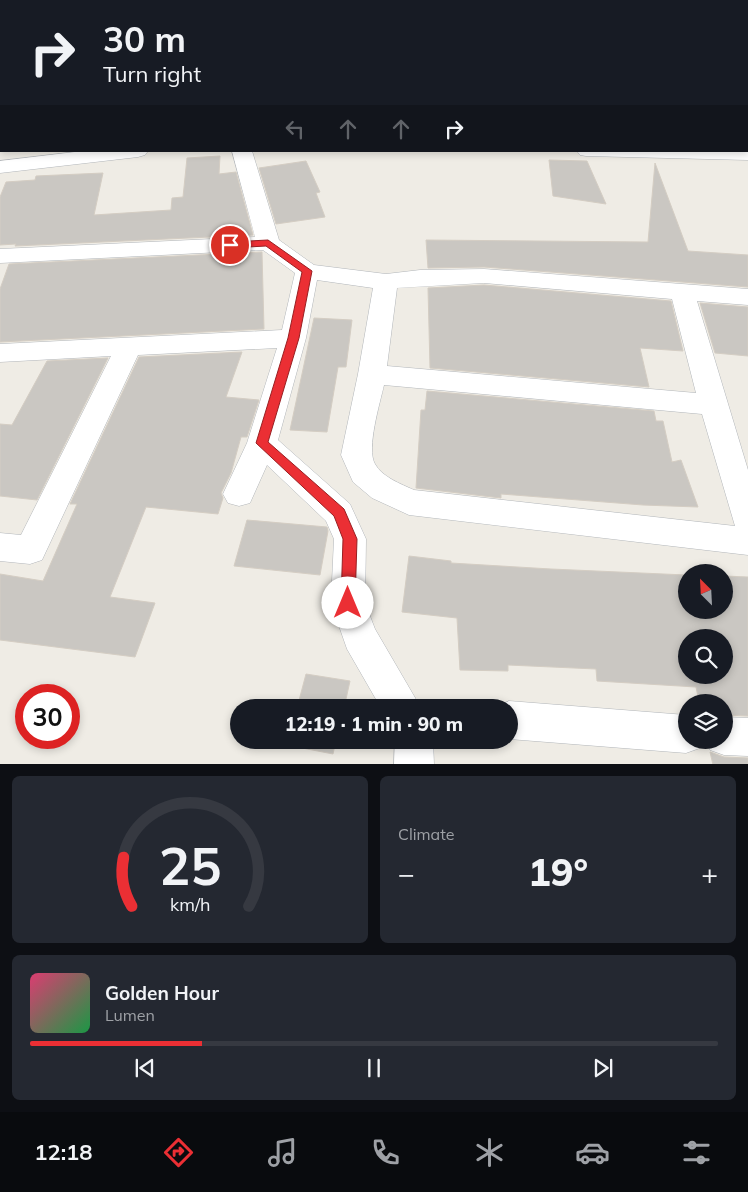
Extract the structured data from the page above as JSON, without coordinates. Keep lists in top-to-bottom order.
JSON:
{
  "north": "top left",
  "page": {
    "turn": ["30 m", "Turn right"],
    "limit": "30",
    "trip": "12:19 · 1 min · 90 m",
    "tile": "Climate",
    "heat": ["−", "19°", "+"],
    "song": ["Golden Hour", "Lumen"],
    "tabs": "12:18",
    "gauge": ["25", "km/h"]
  }
}
